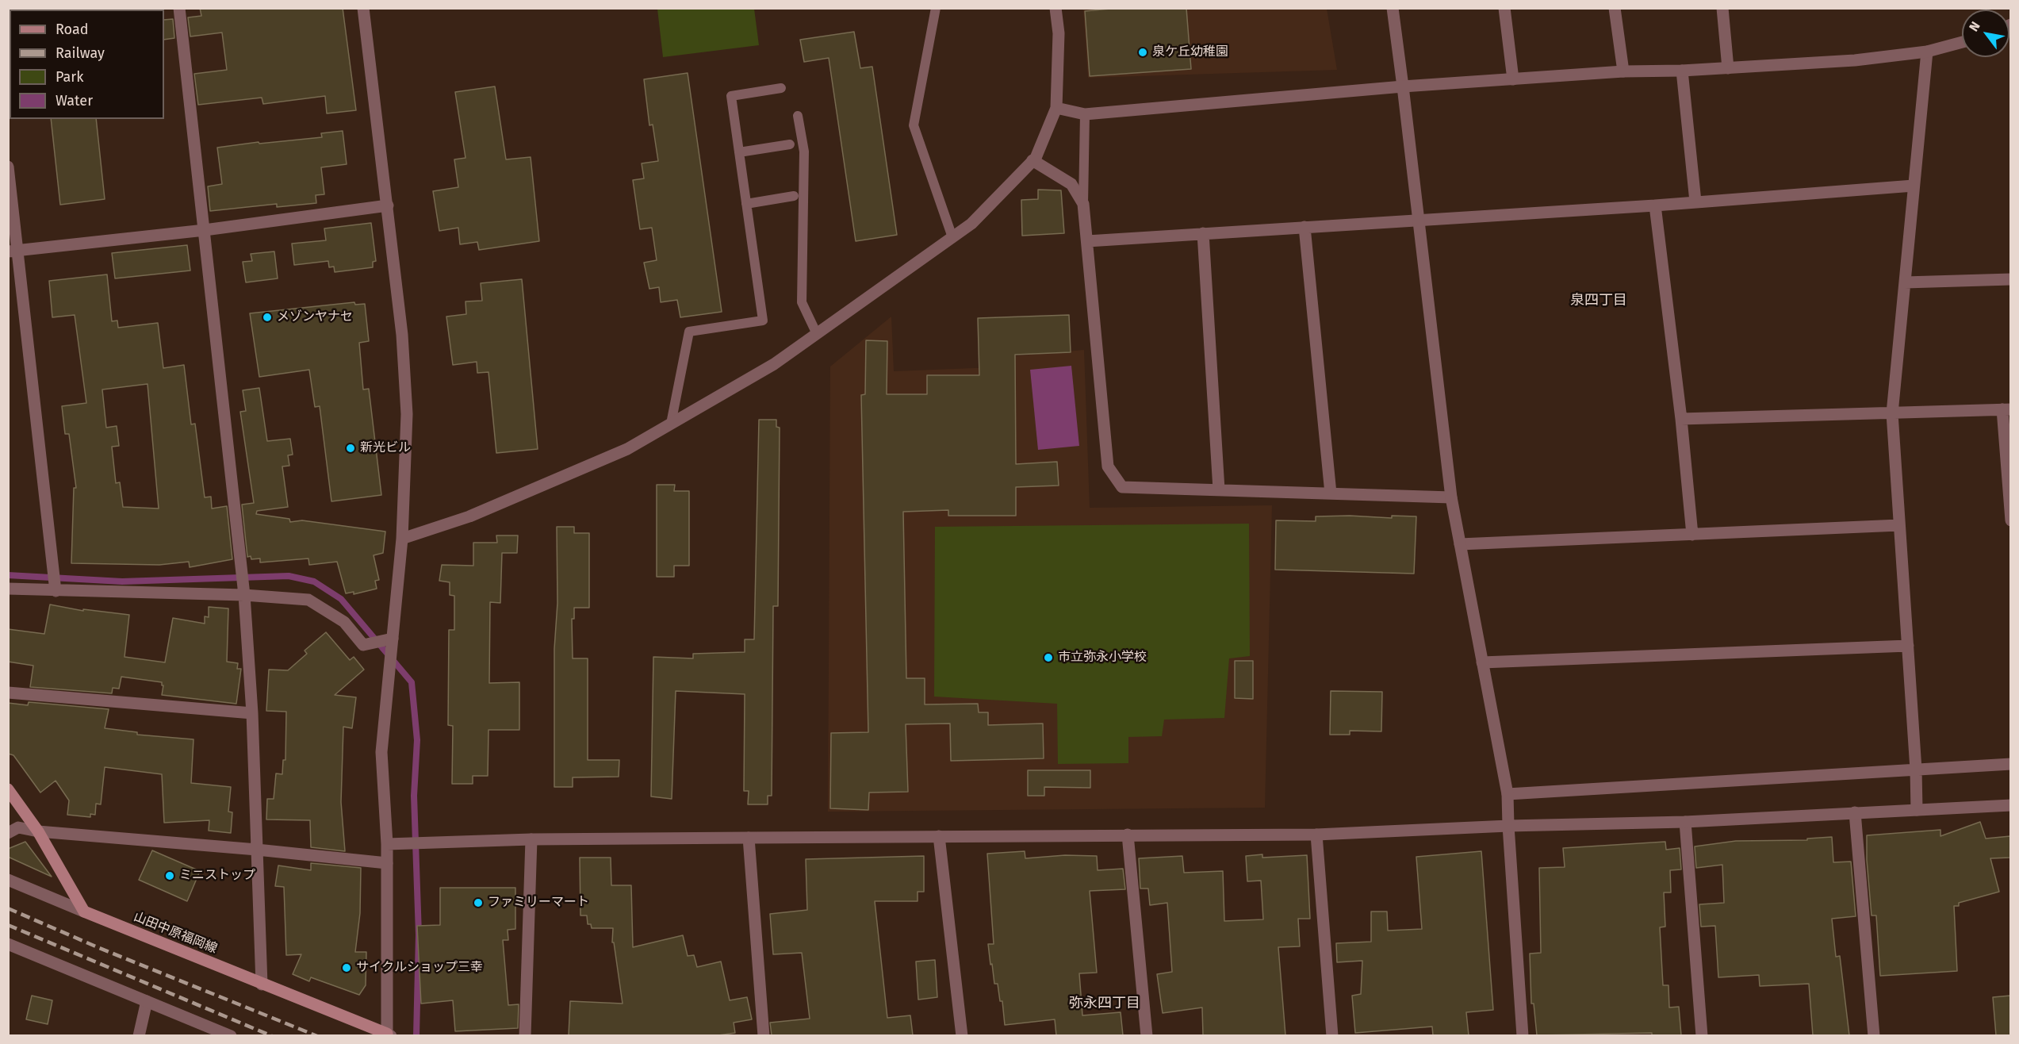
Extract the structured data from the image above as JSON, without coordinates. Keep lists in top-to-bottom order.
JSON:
{
  "streets": {
    "main road": ["山田中原福岡線"]
  },
  "districts": ["泉四丁目", "弥永四丁目"],
  "places": [
    "泉ケ丘幼稚園",
    "メゾンヤナセ",
    "新光ビル",
    "市立弥永小学校",
    "ミニストップ",
    "ファミリーマート",
    "サイクルショップ三幸"
  ],
  "legend": [
    "Road",
    "Railway",
    "Park",
    "Water"
  ],
  "north": "top left"
}
